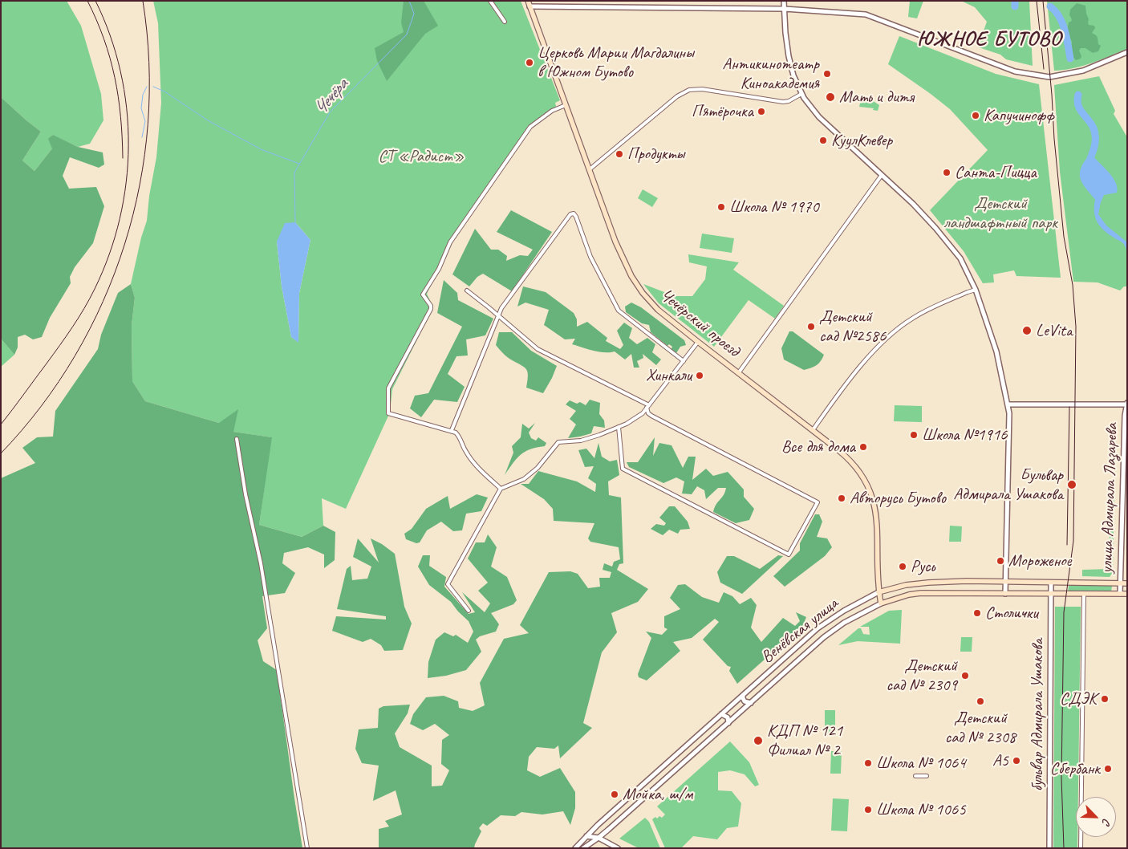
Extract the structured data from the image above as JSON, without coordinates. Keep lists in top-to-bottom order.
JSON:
{
  "streets": {
    "main road": ["Чечёрский проезд", "Венёвская улица"],
    "street": ["улица Адмирала Лазарева", "бульвар Адмирала Ушакова"]
  },
  "crossings": [
    ["Чечёрский проезд", "Венёвская улица"],
    ["улица Адмирала Лазарева", "Венёвская улица"],
    ["Венёвская улица", "бульвар Адмирала Ушакова"]
  ],
  "districts": ["ЮЖНОЕ БУТОВО"],
  "water": ["Чечёра"],
  "parks": ["СТ «Радист»", "Детский ландшафтный парк"],
  "places": [
    "Церковь Марии Магдалины в Южном Бутово",
    "Антикинотеатр Киноакадемия",
    "Мать и дитя",
    "Пятёрочка",
    "Капучинофф",
    "КуулКлевер",
    "Продукты",
    "Санта-Пицца",
    "Школа № 1970",
    "Детский сад №2586",
    "LeVita",
    "Хинкали",
    "Школа №1916",
    "Все для дома",
    "Бульвар Адмирала Ушакова",
    "Авторусь Бутово",
    "Мороженое",
    "Русь",
    "Столички",
    "Детский сад № 2309",
    "СДЭК",
    "Детский сад № 2308",
    "КДП № 121 Филиал № 2",
    "А5",
    "Школа № 1064",
    "Сбербанк",
    "Мойка, ш/м",
    "Школа № 1065"
  ],
  "north": "bottom right"
}
